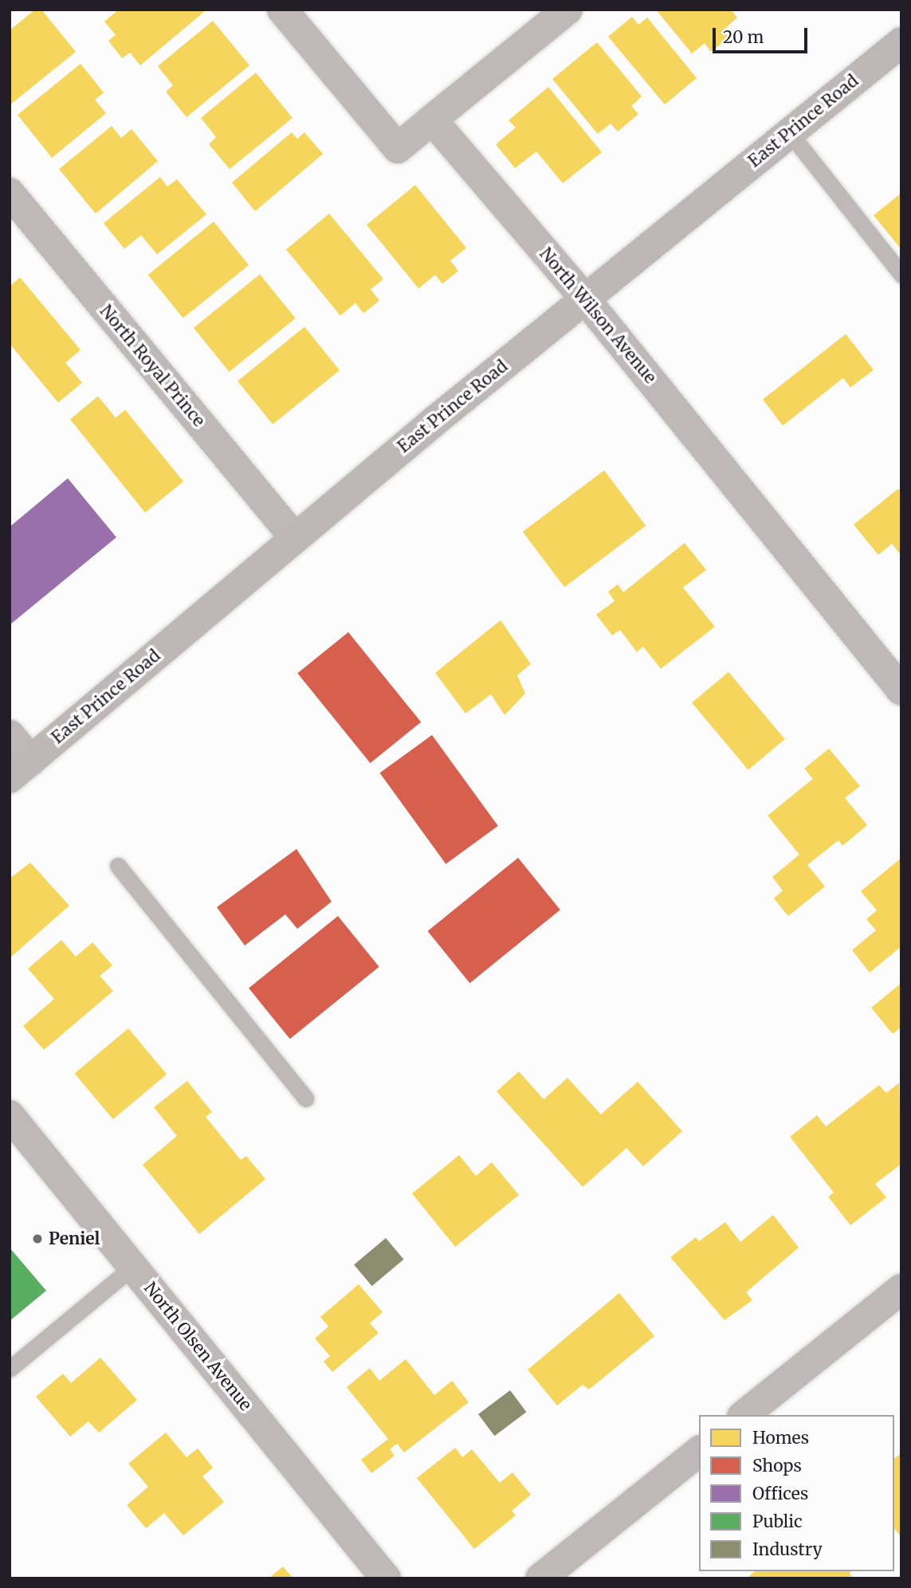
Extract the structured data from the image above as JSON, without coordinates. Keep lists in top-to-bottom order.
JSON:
{
  "streets": {
    "main road": ["East Prince Road"],
    "street": ["North Wilson Avenue", "North Royal Prince", "North Olsen Avenue"]
  },
  "crossings": [
    ["East Prince Road", "North Wilson Avenue"],
    ["East Prince Road", "North Royal Prince"]
  ],
  "places": ["Peniel"],
  "legend": [
    "Homes",
    "Shops",
    "Offices",
    "Public",
    "Industry"
  ],
  "scale_bar": "20 m"
}
